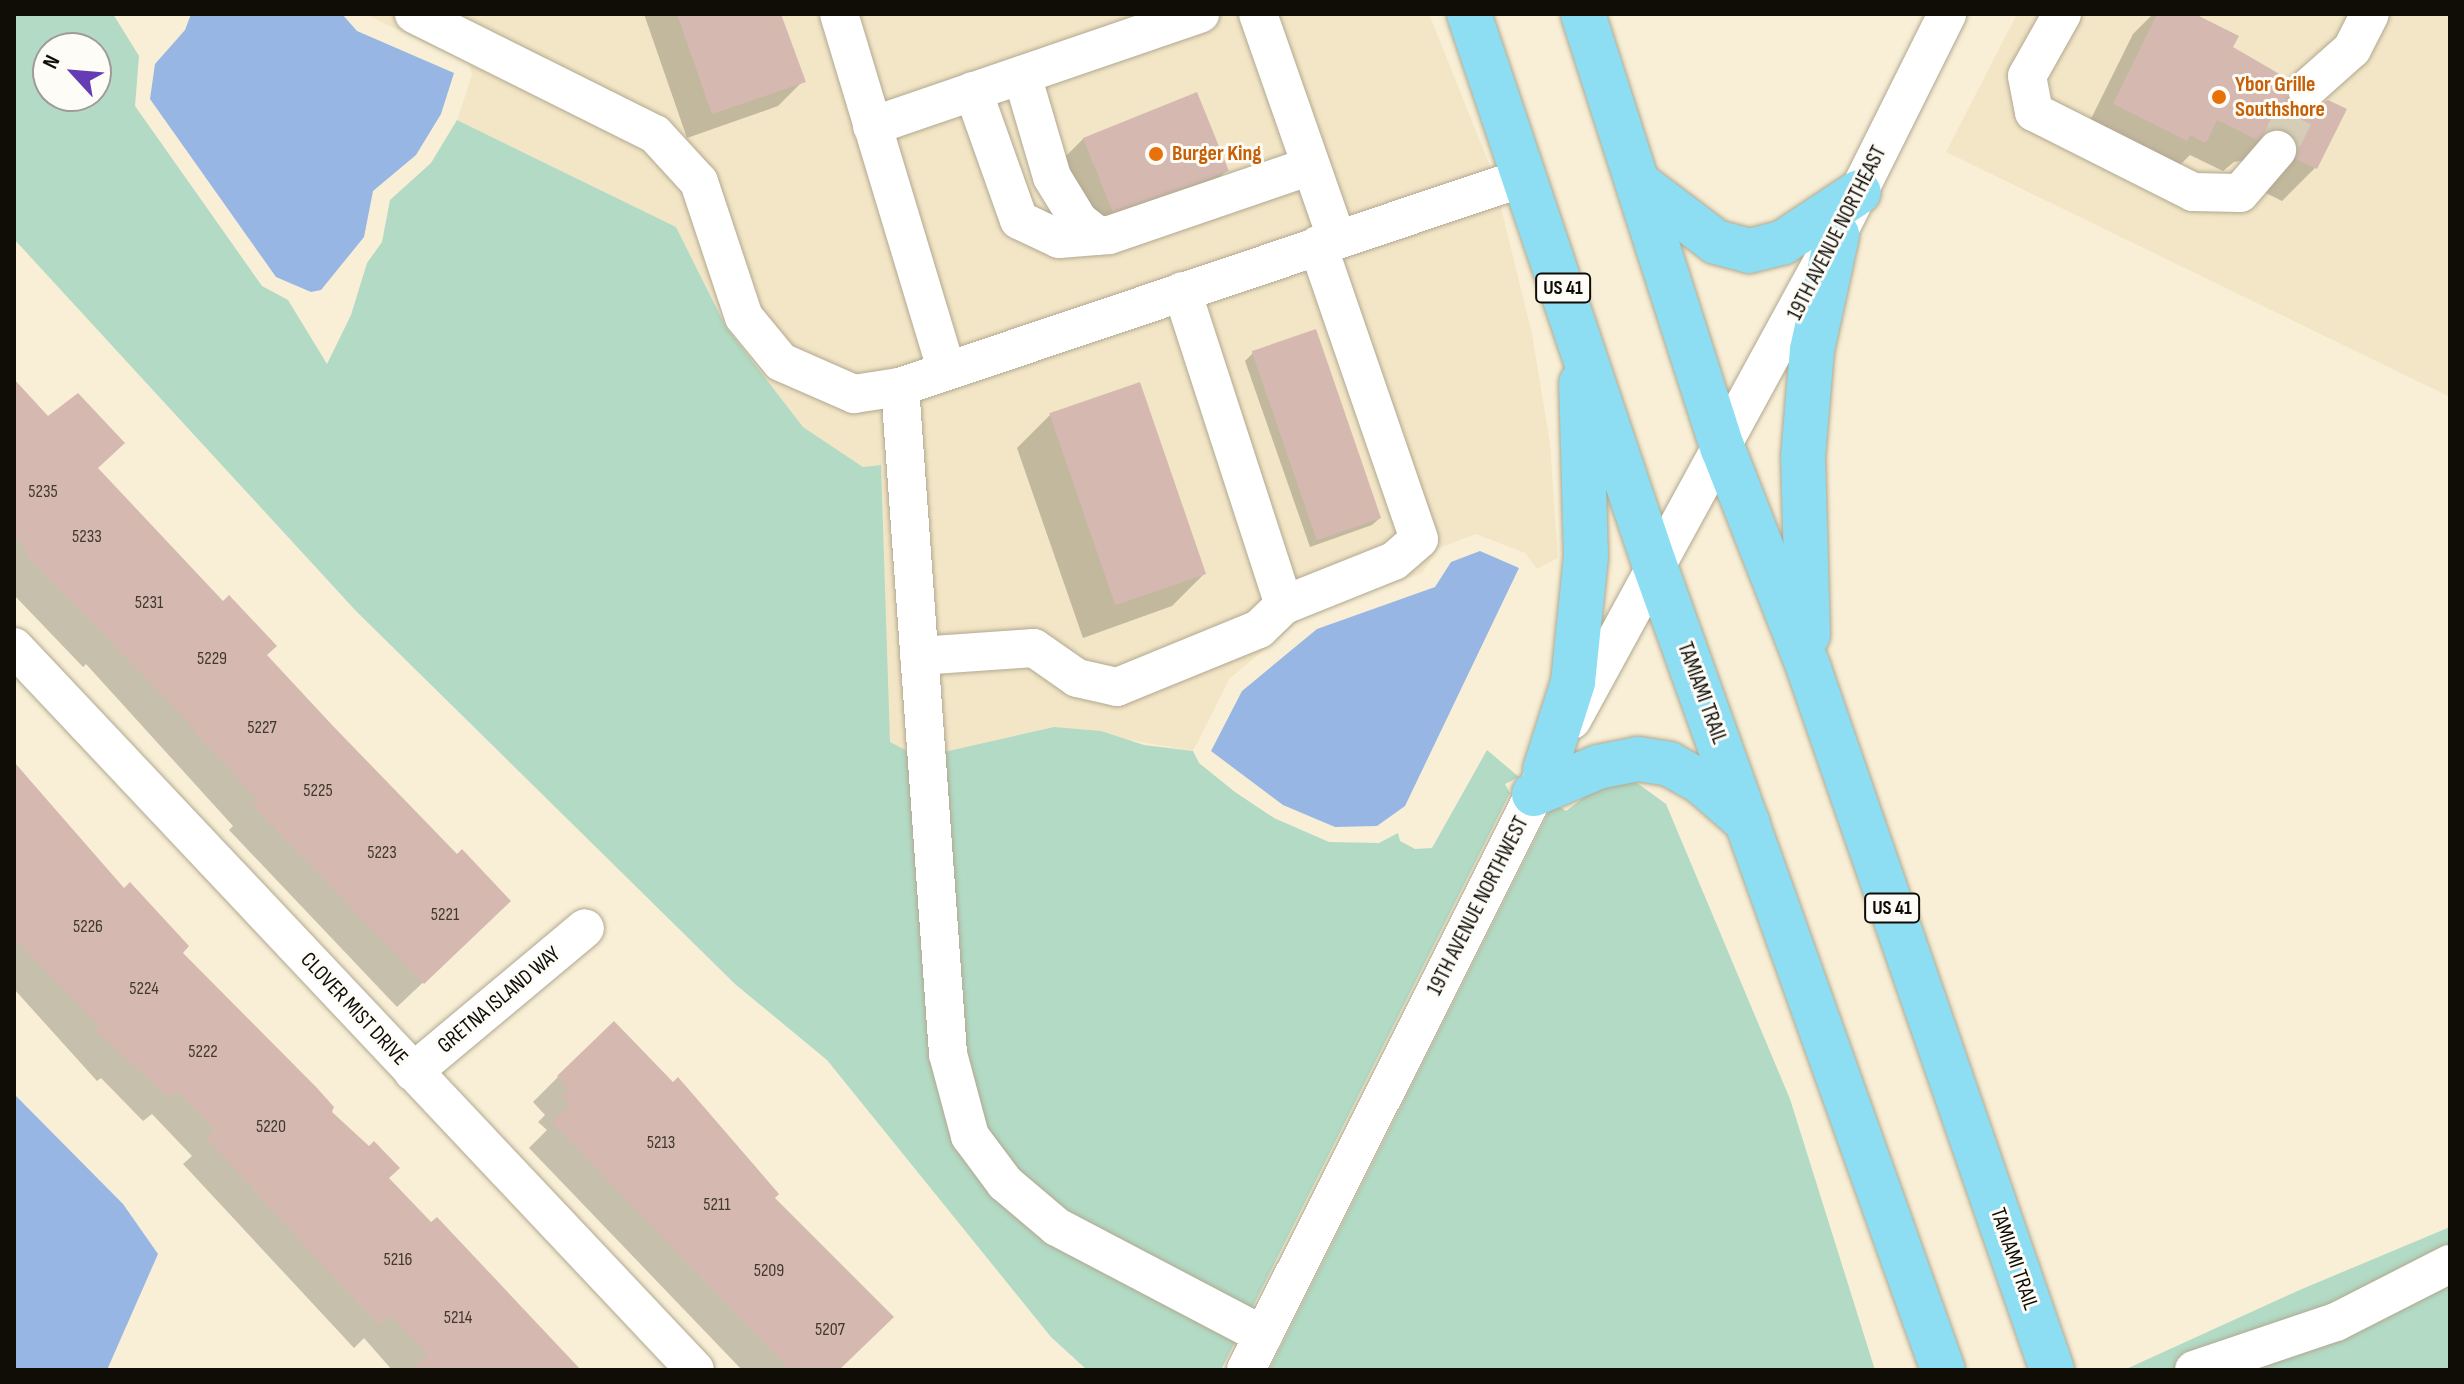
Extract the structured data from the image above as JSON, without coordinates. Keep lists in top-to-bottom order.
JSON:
{
  "streets": {
    "main road": ["US 41", "TAMIAMI TRAIL"],
    "street": [
      "19TH AVENUE NORTHEAST",
      "19TH AVENUE NORTHWEST",
      "GRETNA ISLAND WAY",
      "CLOVER MIST DRIVE"
    ]
  },
  "crossings": [
    ["19TH AVENUE NORTHEAST", "TAMIAMI TRAIL"],
    ["19TH AVENUE NORTHEAST", "19TH AVENUE NORTHWEST"],
    ["TAMIAMI TRAIL", "19TH AVENUE NORTHWEST"],
    ["GRETNA ISLAND WAY", "CLOVER MIST DRIVE"]
  ],
  "places": ["Ybor Grille Southshore", "Burger King"],
  "house_numbers": [
    "5235",
    "5233",
    "5231",
    "5229",
    "5227",
    "5225",
    "5223",
    "5221",
    "5226",
    "5224",
    "5222",
    "5220",
    "5213",
    "5211",
    "5216",
    "5209",
    "5214",
    "5207"
  ],
  "north": "top left"
}
